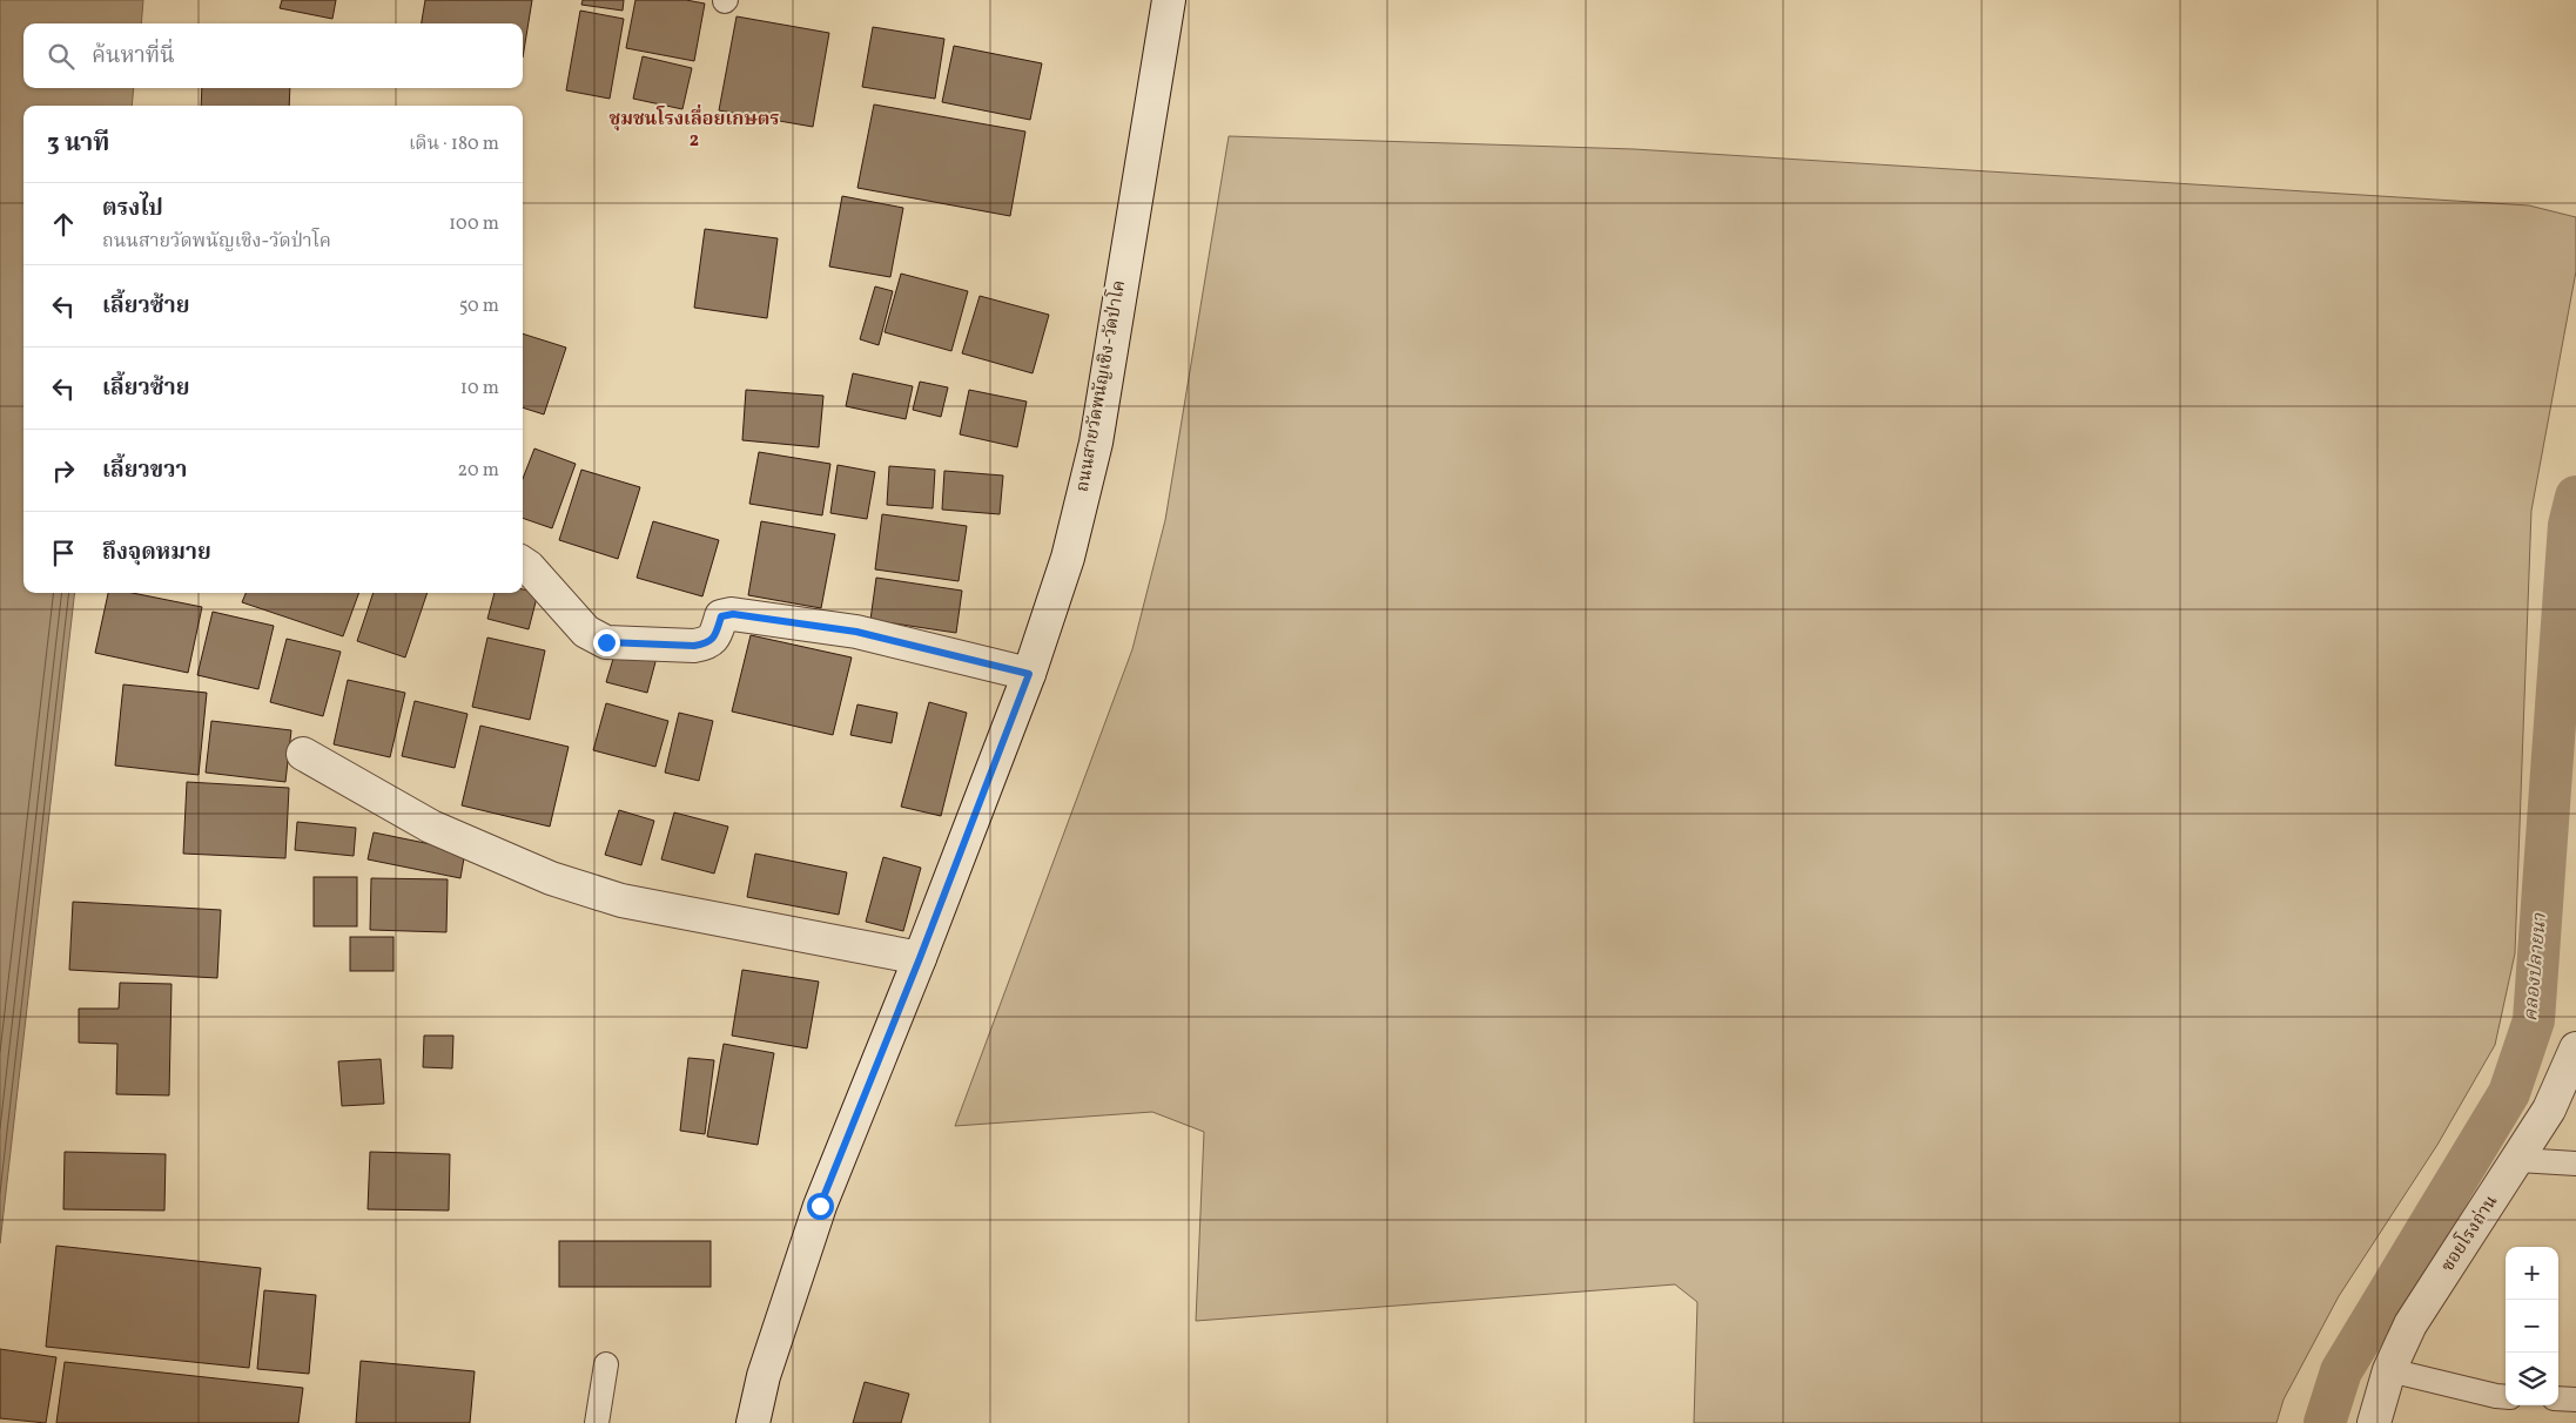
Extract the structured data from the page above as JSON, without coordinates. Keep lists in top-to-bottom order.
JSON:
{
  "streets": {
    "street": ["ถนนสายวัดพนัญเชิง-วัดป่าโค", "ซอยโรงถ่าน"]
  },
  "districts": ["ชุมชนโรงเลื่อยเกษตร 2"],
  "water": ["คลองปลายนา"],
  "page": {
    "search": "ค้นหาที่นี่",
    "heading": ["3 นาที", "เดิน · 180 m"],
    "list": [
      ["ตรงไป", "ถนนสายวัดพนัญเชิง-วัดป่าโค", "100 m"],
      ["เลี้ยวซ้าย", "50 m"],
      ["เลี้ยวซ้าย", "10 m"],
      ["เลี้ยวขวา", "20 m"],
      "ถึงจุดหมาย"
    ],
    "map_buttons": ["+", "−"]
  }
}
